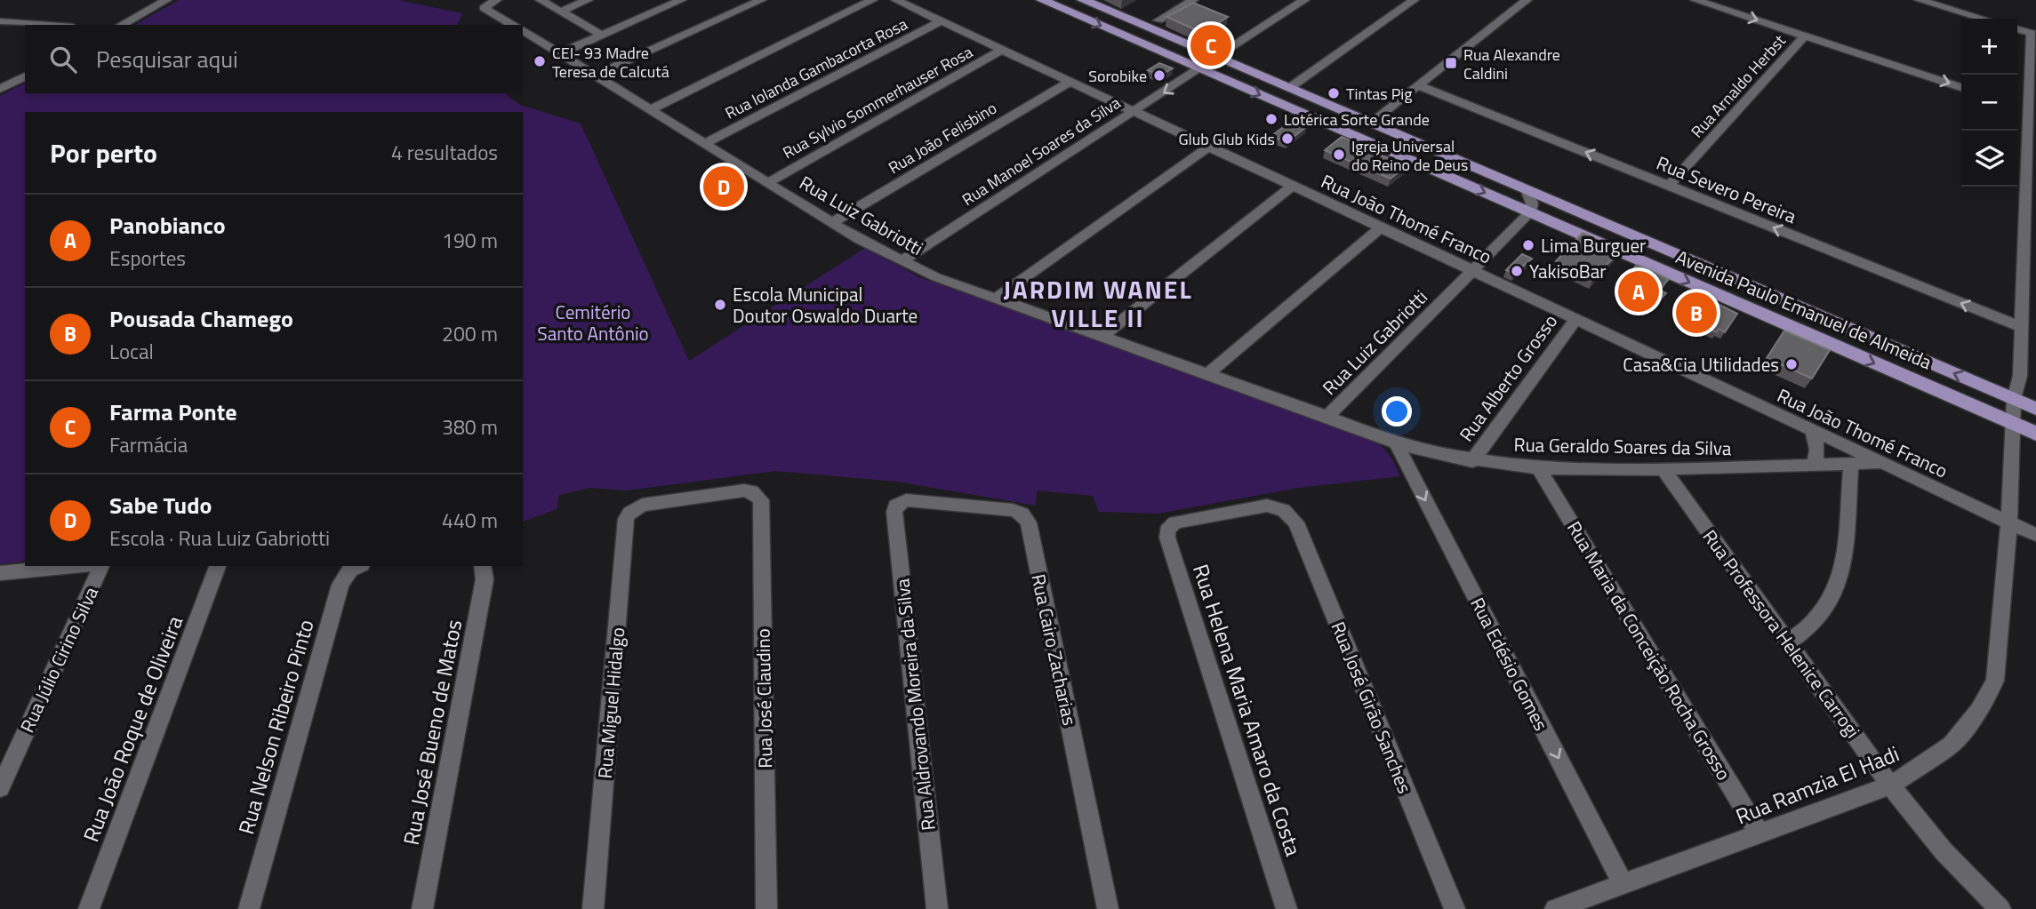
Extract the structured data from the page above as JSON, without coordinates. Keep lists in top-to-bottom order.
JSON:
{
  "streets": {
    "main road": ["Avenida Paulo Emanuel de Almeida"],
    "street": [
      "Rua Iolanda Gambacorta Rosa",
      "Rua Arnaldo Herbst",
      "Rua Sylvio Sommerhauser Rosa",
      "Rua João Felisbino",
      "Rua Manoel Soares da Silva",
      "Rua Severo Pereira",
      "Rua Luiz Gabriotti",
      "Rua João Thomé Franco",
      "Rua Alberto Grosso",
      "Rua Geraldo Soares da Silva",
      "Rua Professora Helenice Carrogi",
      "Rua Cairo Zacharias",
      "Rua Maria da Conceição Rocha Grosso",
      "Rua Júlio Cirino Silva",
      "Rua Edésio Gomes",
      "Rua José Claudino",
      "Rua Miguel Hidalgo",
      "Rua Aldrovando Moreira da Silva",
      "Rua José Girão Sanches",
      "Rua Helena Maria Amaro da Costa",
      "Rua Nelson Ribeiro Pinto",
      "Rua João Roque de Oliveira",
      "Rua José Bueno de Matos",
      "Rua Ramzia El Hadi"
    ]
  },
  "crossings": [
    ["Rua Iolanda Gambacorta Rosa", "Rua Luiz Gabriotti"],
    ["Rua Iolanda Gambacorta Rosa", "Rua João Thomé Franco"],
    ["Rua Arnaldo Herbst", "Rua Severo Pereira"],
    ["Rua Sylvio Sommerhauser Rosa", "Rua Luiz Gabriotti"],
    ["Rua Sylvio Sommerhauser Rosa", "Rua João Thomé Franco"],
    ["Rua João Felisbino", "Rua Luiz Gabriotti"],
    ["Rua João Felisbino", "Rua João Thomé Franco"],
    ["Rua Manoel Soares da Silva", "Rua Luiz Gabriotti"],
    ["Rua Manoel Soares da Silva", "Rua João Thomé Franco"],
    ["Rua Manoel Soares da Silva", "Avenida Paulo Emanuel de Almeida"],
    ["Rua Luiz Gabriotti", "Rua João Thomé Franco"],
    ["Rua Luiz Gabriotti", "Avenida Paulo Emanuel de Almeida"],
    ["Rua Luiz Gabriotti", "Rua Geraldo Soares da Silva"],
    ["Rua João Thomé Franco", "Rua Alberto Grosso"],
    ["Rua João Thomé Franco", "Rua Geraldo Soares da Silva"],
    ["Rua João Thomé Franco", "Rua Ramzia El Hadi"],
    ["Avenida Paulo Emanuel de Almeida", "Rua Ramzia El Hadi"],
    ["Rua Alberto Grosso", "Rua Geraldo Soares da Silva"],
    ["Rua Geraldo Soares da Silva", "Rua Professora Helenice Carrogi"],
    ["Rua Geraldo Soares da Silva", "Rua Maria da Conceição Rocha Grosso"],
    ["Rua Geraldo Soares da Silva", "Rua Edésio Gomes"],
    ["Rua Professora Helenice Carrogi", "Rua Ramzia El Hadi"],
    ["Rua Cairo Zacharias", "Rua Aldrovando Moreira da Silva"],
    ["Rua Maria da Conceição Rocha Grosso", "Rua Ramzia El Hadi"],
    ["Rua Edésio Gomes", "Rua Ramzia El Hadi"],
    ["Rua José Claudino", "Rua Miguel Hidalgo"],
    ["Rua José Girão Sanches", "Rua Helena Maria Amaro da Costa"]
  ],
  "one_way": ["Rua Severo Pereira", "Rua Edésio Gomes"],
  "districts": ["JARDIM WANEL VILLE II"],
  "parks": ["Cemitério Santo Antônio"],
  "places": {
    "other": [
      "CEI- 93 Madre Teresa de Calcutá",
      "Sorobike",
      "Tintas Pig",
      "Lotérica Sorte Grande",
      "Glub Glub Kids",
      "Igreja Universal do Reino de Deus",
      "Lima Burguer",
      "YakisoBar",
      "Escola Municipal Doutor Oswaldo Duarte",
      "Casa&Cia Utilidades"
    ],
    "transit": ["Rua Alexandre Caldini"]
  },
  "page": {
    "map_buttons": ["+", "−"],
    "pins": [
      "C",
      "D",
      "A",
      "B"
    ],
    "search": "Pesquisar aqui",
    "heading": ["Por perto", "4 resultados"],
    "list": [
      {
        "mark": "A",
        "name": "Panobianco",
        "note": "Esportes",
        "value": "190 m"
      },
      {
        "mark": "B",
        "name": "Pousada Chamego",
        "note": "Local",
        "value": "200 m"
      },
      {
        "mark": "C",
        "name": "Farma Ponte",
        "note": "Farmácia",
        "value": "380 m"
      },
      {
        "mark": "D",
        "name": "Sabe Tudo",
        "note": "Escola · Rua Luiz Gabriotti",
        "value": "440 m"
      }
    ]
  }
}
